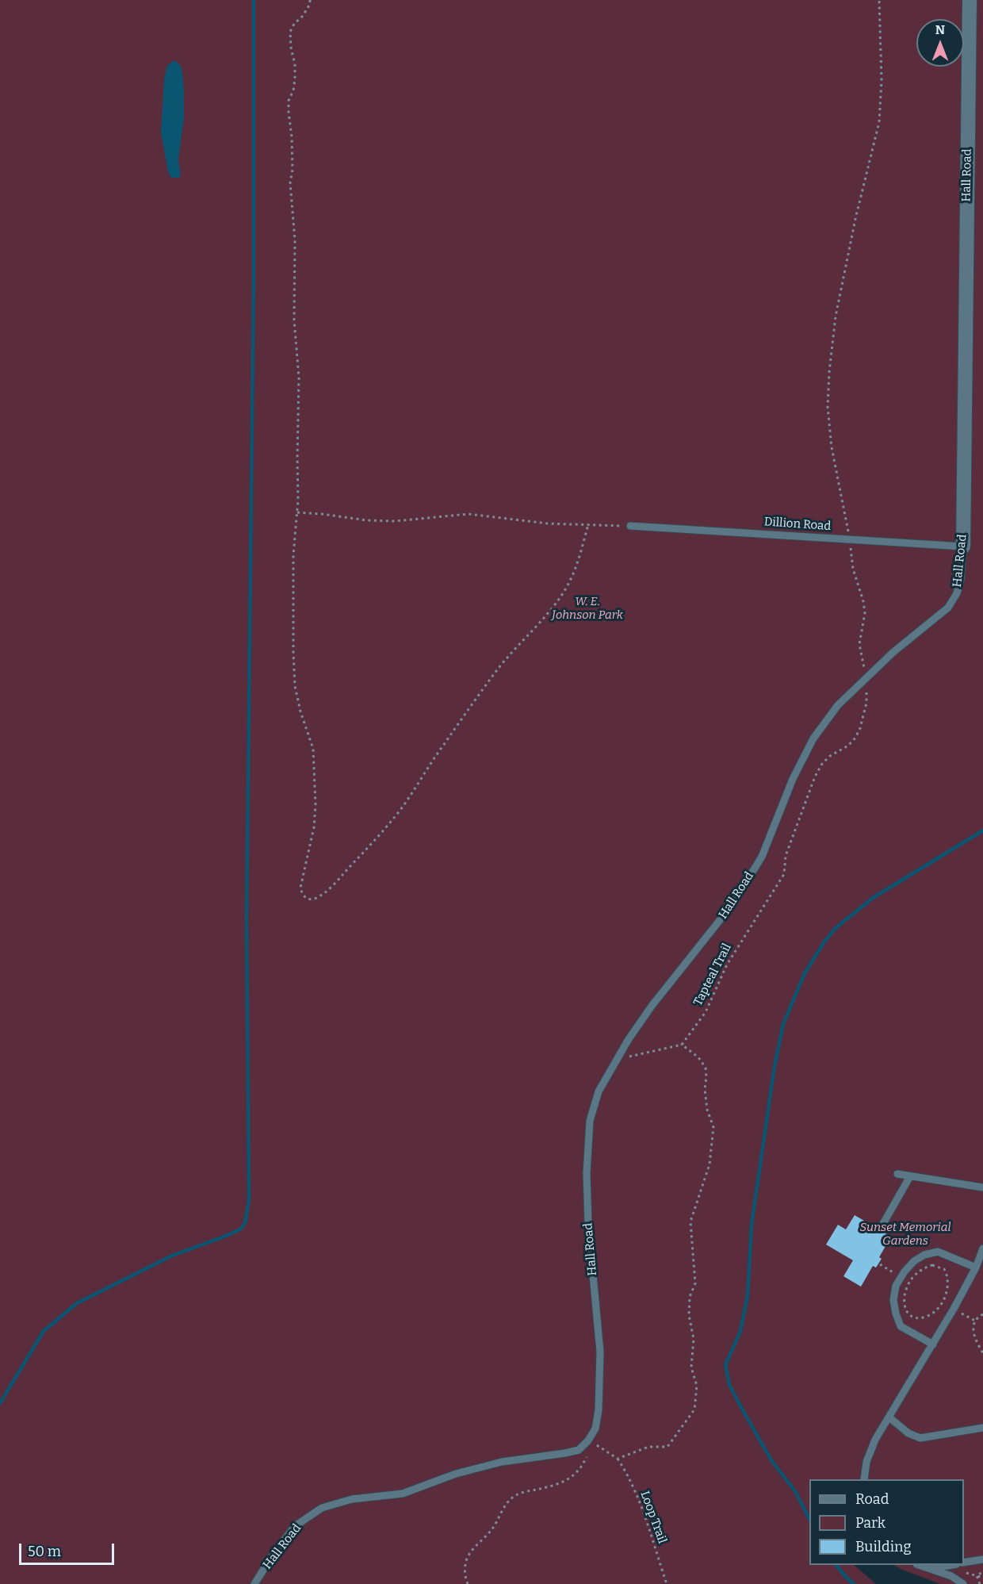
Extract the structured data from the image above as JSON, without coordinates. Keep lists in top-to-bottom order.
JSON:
{
  "streets": {
    "street": ["Hall Road"],
    "lane": ["Dillion Road"],
    "path": ["Tapteal Trail", "Loop Trail"]
  },
  "crossings": [
    ["Hall Road", "Dillion Road"],
    ["Hall Road", "Tapteal Trail"],
    ["Dillion Road", "Tapteal Trail"]
  ],
  "parks": ["W. E. Johnson Park", "Sunset Memorial Gardens"],
  "legend": ["Road", "Park", "Building"],
  "scale_bar": "50 m",
  "north": "top"
}
